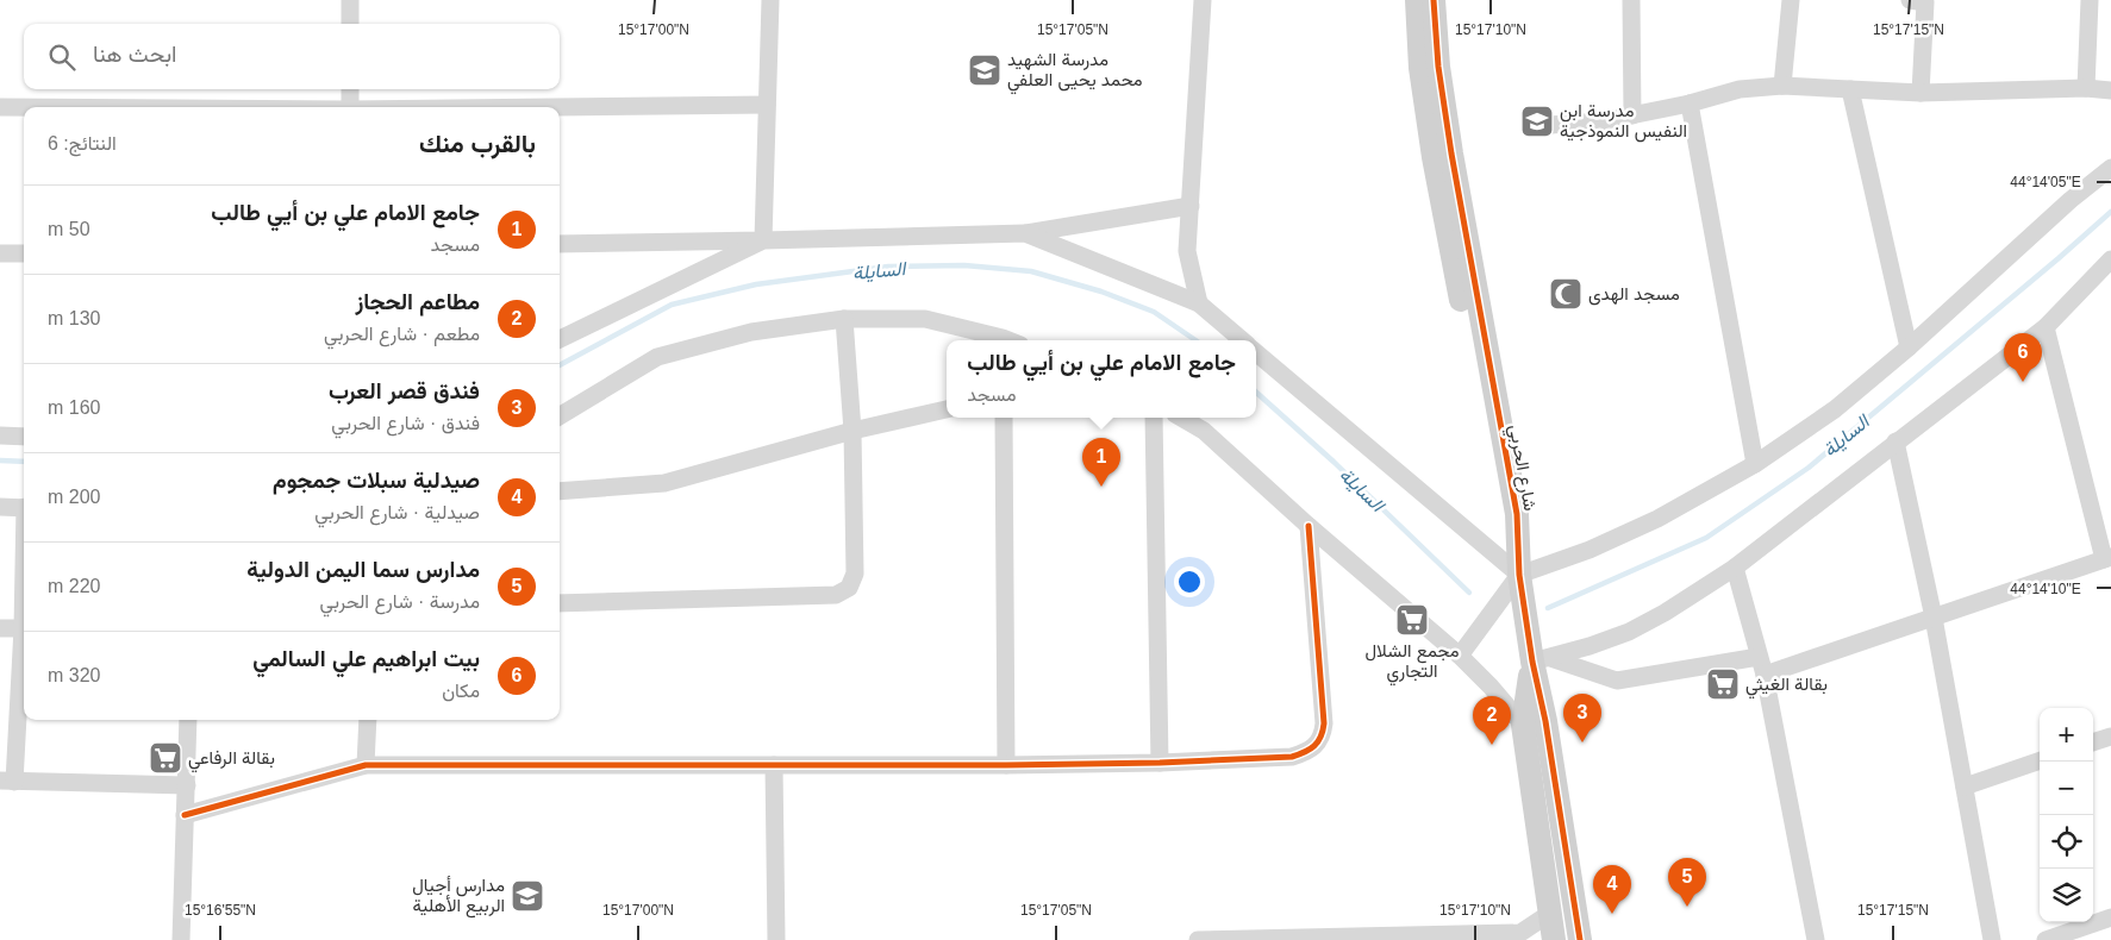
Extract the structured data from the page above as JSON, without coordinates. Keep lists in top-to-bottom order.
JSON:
{
  "streets": {
    "street": ["شارع الحربي"]
  },
  "water": ["السايلة"],
  "places": {
    "school or university": ["مدرسة الشهيد محمد يحيى العلفي", "مدرسة ابن النفيس النموذجية", "مدارس أجيال الربيع الأهلية"],
    "mosque": ["مسجد الهدى"],
    "supermarket": ["مجمع الشلال التجاري", "بقالة الغيثي", "بقالة الرفاعي"]
  },
  "page": {
    "search": "ابحث هنا",
    "heading": ["بالقرب منك", "النتائج: 6"],
    "list": [
      {
        "mark": "1",
        "name": "جامع الامام علي بن أيي طالب",
        "note": "مسجد",
        "value": "50 m"
      },
      {
        "mark": "2",
        "name": "مطاعم الحجاز",
        "note": "مطعم · شارع الحربي",
        "value": "130 m"
      },
      {
        "mark": "3",
        "name": "فندق قصر العرب",
        "note": "فندق · شارع الحربي",
        "value": "160 m"
      },
      {
        "mark": "4",
        "name": "صيدلية سبلات جمجوم",
        "note": "صيدلية · شارع الحربي",
        "value": "200 m"
      },
      {
        "mark": "5",
        "name": "مدارس سما اليمن الدولية",
        "note": "مدرسة · شارع الحربي",
        "value": "220 m"
      },
      {
        "mark": "6",
        "name": "بيت ابراهيم علي السالمي",
        "note": "مكان",
        "value": "320 m"
      }
    ],
    "pins": [
      "6",
      "1",
      "3",
      "2",
      "5",
      "4"
    ],
    "popup": ["جامع الامام علي بن أيي طالب", "مسجد"],
    "map_buttons": ["+", "−"]
  },
  "coordinates": [
    "15°17'00\"N",
    "15°17'05\"N",
    "15°17'10\"N",
    "15°17'15\"N",
    "44°14'05\"E",
    "44°14'10\"E",
    "15°16'55\"N"
  ]
}
